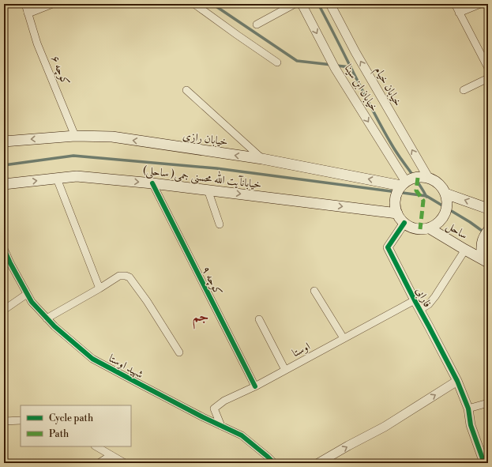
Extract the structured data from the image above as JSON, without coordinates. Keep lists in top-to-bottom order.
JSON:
{
  "streets": {
    "main road": ["خیابان رازی", "خیابانآیت الله محسنی جمی( ساحلی)", "ساحل"],
    "street": [
      "کوچه ۶",
      "خیابان خیام",
      "خیابان ابن سینا",
      "کوچه ۹",
      "فارابی",
      "اوستا",
      "شهید اوستا"
    ]
  },
  "crossings": [
    ["کوچه ۶", "خیابان رازی"],
    ["خیابان خیام", "خیابان ابن سینا"],
    ["خیابان خیام", "خیابان رازی"],
    ["خیابان خیام", "خیابانآیت الله محسنی جمی( ساحلی)"],
    ["خیابان خیام", "ساحل"],
    ["خیابان خیام", "فارابی"],
    ["خیابان ابن سینا", "خیابان رازی"],
    ["خیابان ابن سینا", "خیابانآیت الله محسنی جمی( ساحلی)"],
    ["خیابان ابن سینا", "ساحل"],
    ["خیابان ابن سینا", "فارابی"],
    ["خیابان رازی", "خیابانآیت الله محسنی جمی( ساحلی)"],
    ["خیابان رازی", "ساحل"],
    ["خیابان رازی", "فارابی"],
    ["خیابانآیت الله محسنی جمی( ساحلی)", "ساحل"],
    ["خیابانآیت الله محسنی جمی( ساحلی)", "کوچه ۹"],
    ["خیابانآیت الله محسنی جمی( ساحلی)", "فارابی"],
    ["ساحل", "فارابی"],
    ["کوچه ۹", "اوستا"],
    ["فارابی", "اوستا"],
    ["اوستا", "شهید اوستا"]
  ],
  "one_way": [
    "خیابان خیام",
    "خیابان ابن سینا",
    "خیابان رازی",
    "خیابانآیت الله محسنی جمی( ساحلی)"
  ],
  "districts": ["جم"],
  "legend": ["Cycle path", "Path"]
}
